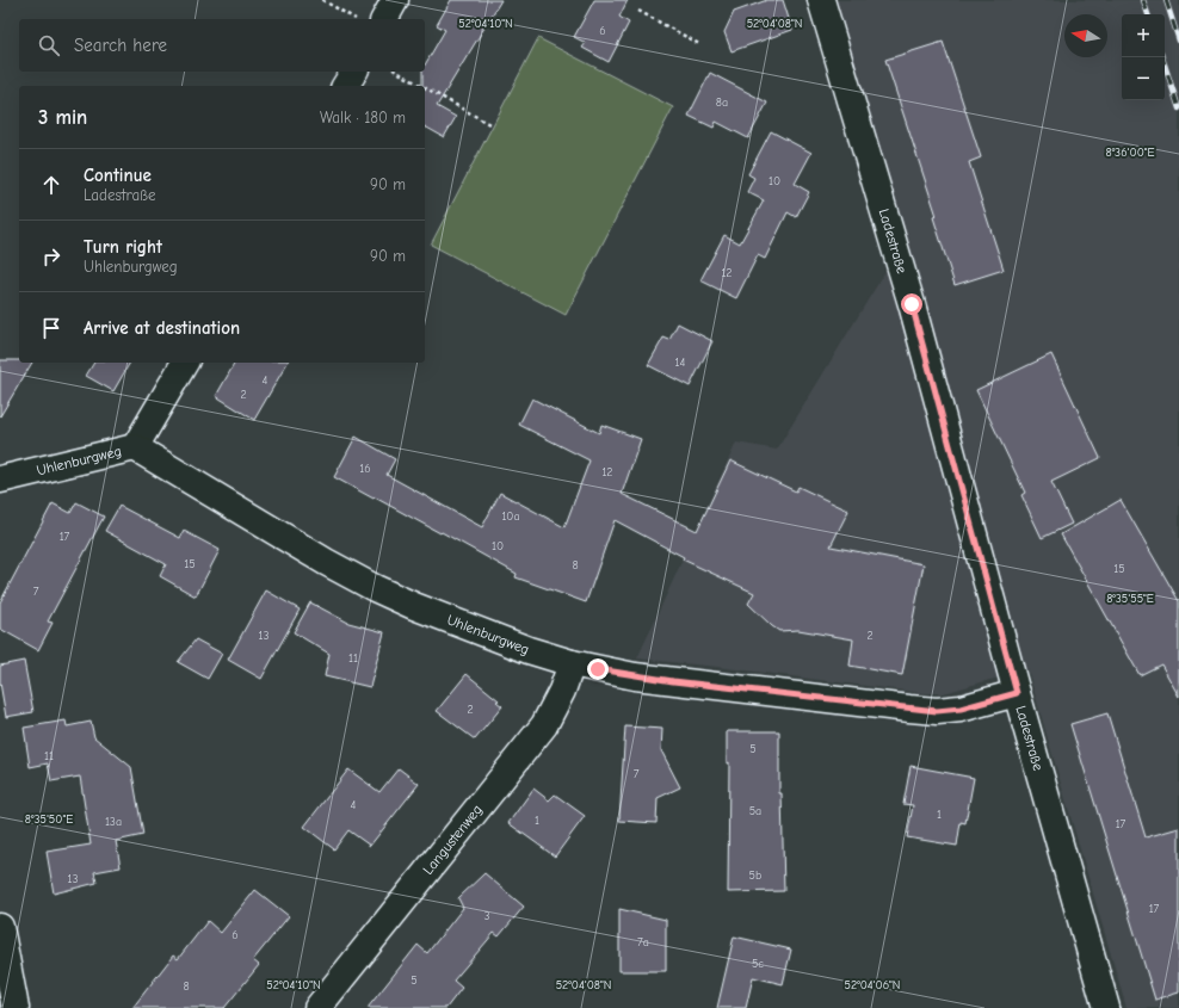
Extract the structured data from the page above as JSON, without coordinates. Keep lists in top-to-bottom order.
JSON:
{
  "streets": {
    "street": ["Ladestraße", "Uhlenburgweg", "Langustenweg"]
  },
  "crossings": [
    ["Ladestraße", "Uhlenburgweg"],
    ["Uhlenburgweg", "Langustenweg"]
  ],
  "house_numbers": [
    "6",
    "8a",
    "10",
    "12",
    "14",
    "4",
    "2",
    "16",
    "12",
    "10a",
    "17",
    "10",
    "15",
    "8",
    "15",
    "7",
    "13",
    "2",
    "11",
    "2",
    "5",
    "11",
    "7",
    "4",
    "5a",
    "1",
    "1",
    "13a",
    "17",
    "5b",
    "13",
    "17",
    "3",
    "6",
    "7a",
    "5c",
    "5",
    "8"
  ],
  "north": "left",
  "page": {
    "map_buttons": ["+", "−"],
    "search": "Search here",
    "heading": ["3 min", "Walk · 180 m"],
    "list": [
      ["Continue", "Ladestraße", "90 m"],
      ["Turn right", "Uhlenburgweg", "90 m"],
      "Arrive at destination"
    ]
  },
  "coordinates": [
    "52°04'10\"N",
    "52°04'08\"N",
    "8°36'00\"E",
    "8°35'55\"E",
    "8°35'50\"E",
    "52°04'06\"N"
  ]
}
